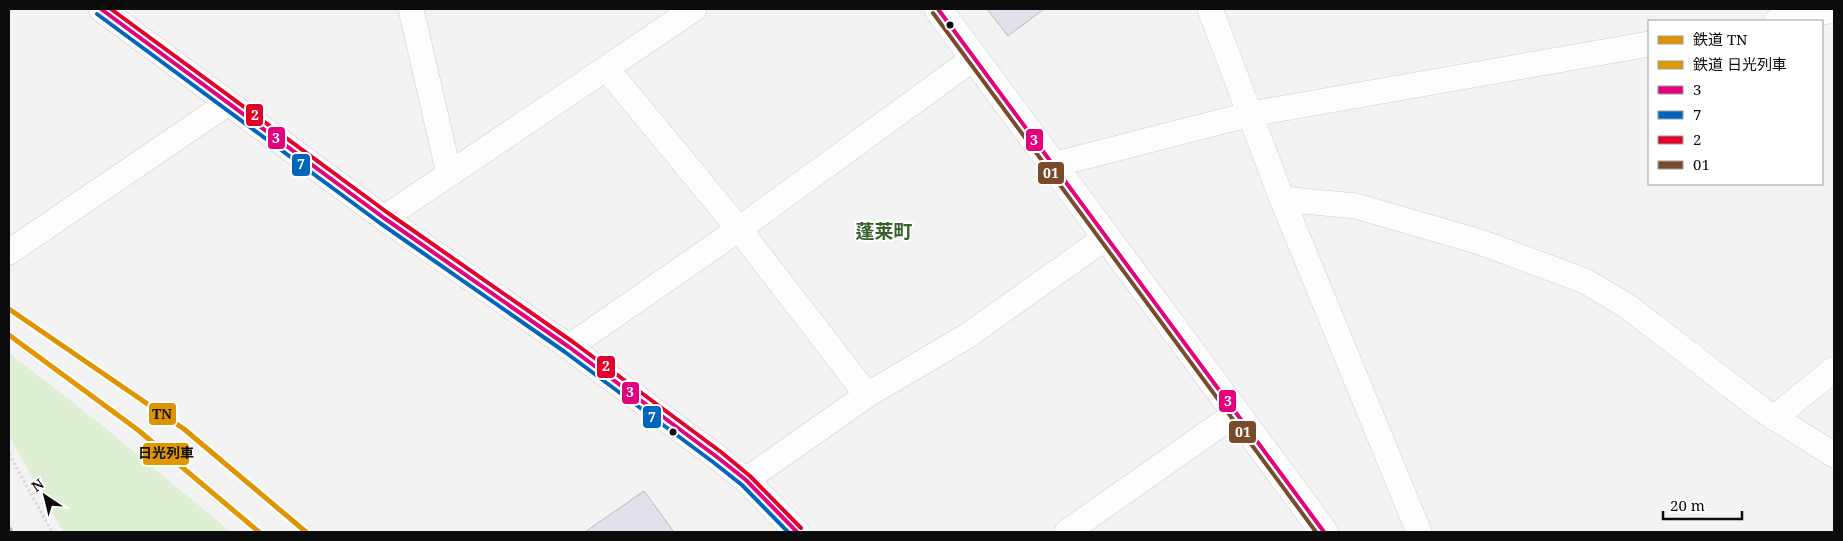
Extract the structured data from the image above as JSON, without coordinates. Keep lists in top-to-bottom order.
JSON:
{
  "districts": ["蓬莱町"],
  "lines": [
    "transit line 3",
    "transit line 2",
    "transit line 01",
    "transit line 7",
    "rail line TN",
    "rail line 日光列車"
  ],
  "legend": [
    "鉄道 TN",
    "鉄道 日光列車",
    "3",
    "7",
    "2",
    "01"
  ],
  "scale_bar": "20 m",
  "north": "top left"
}
